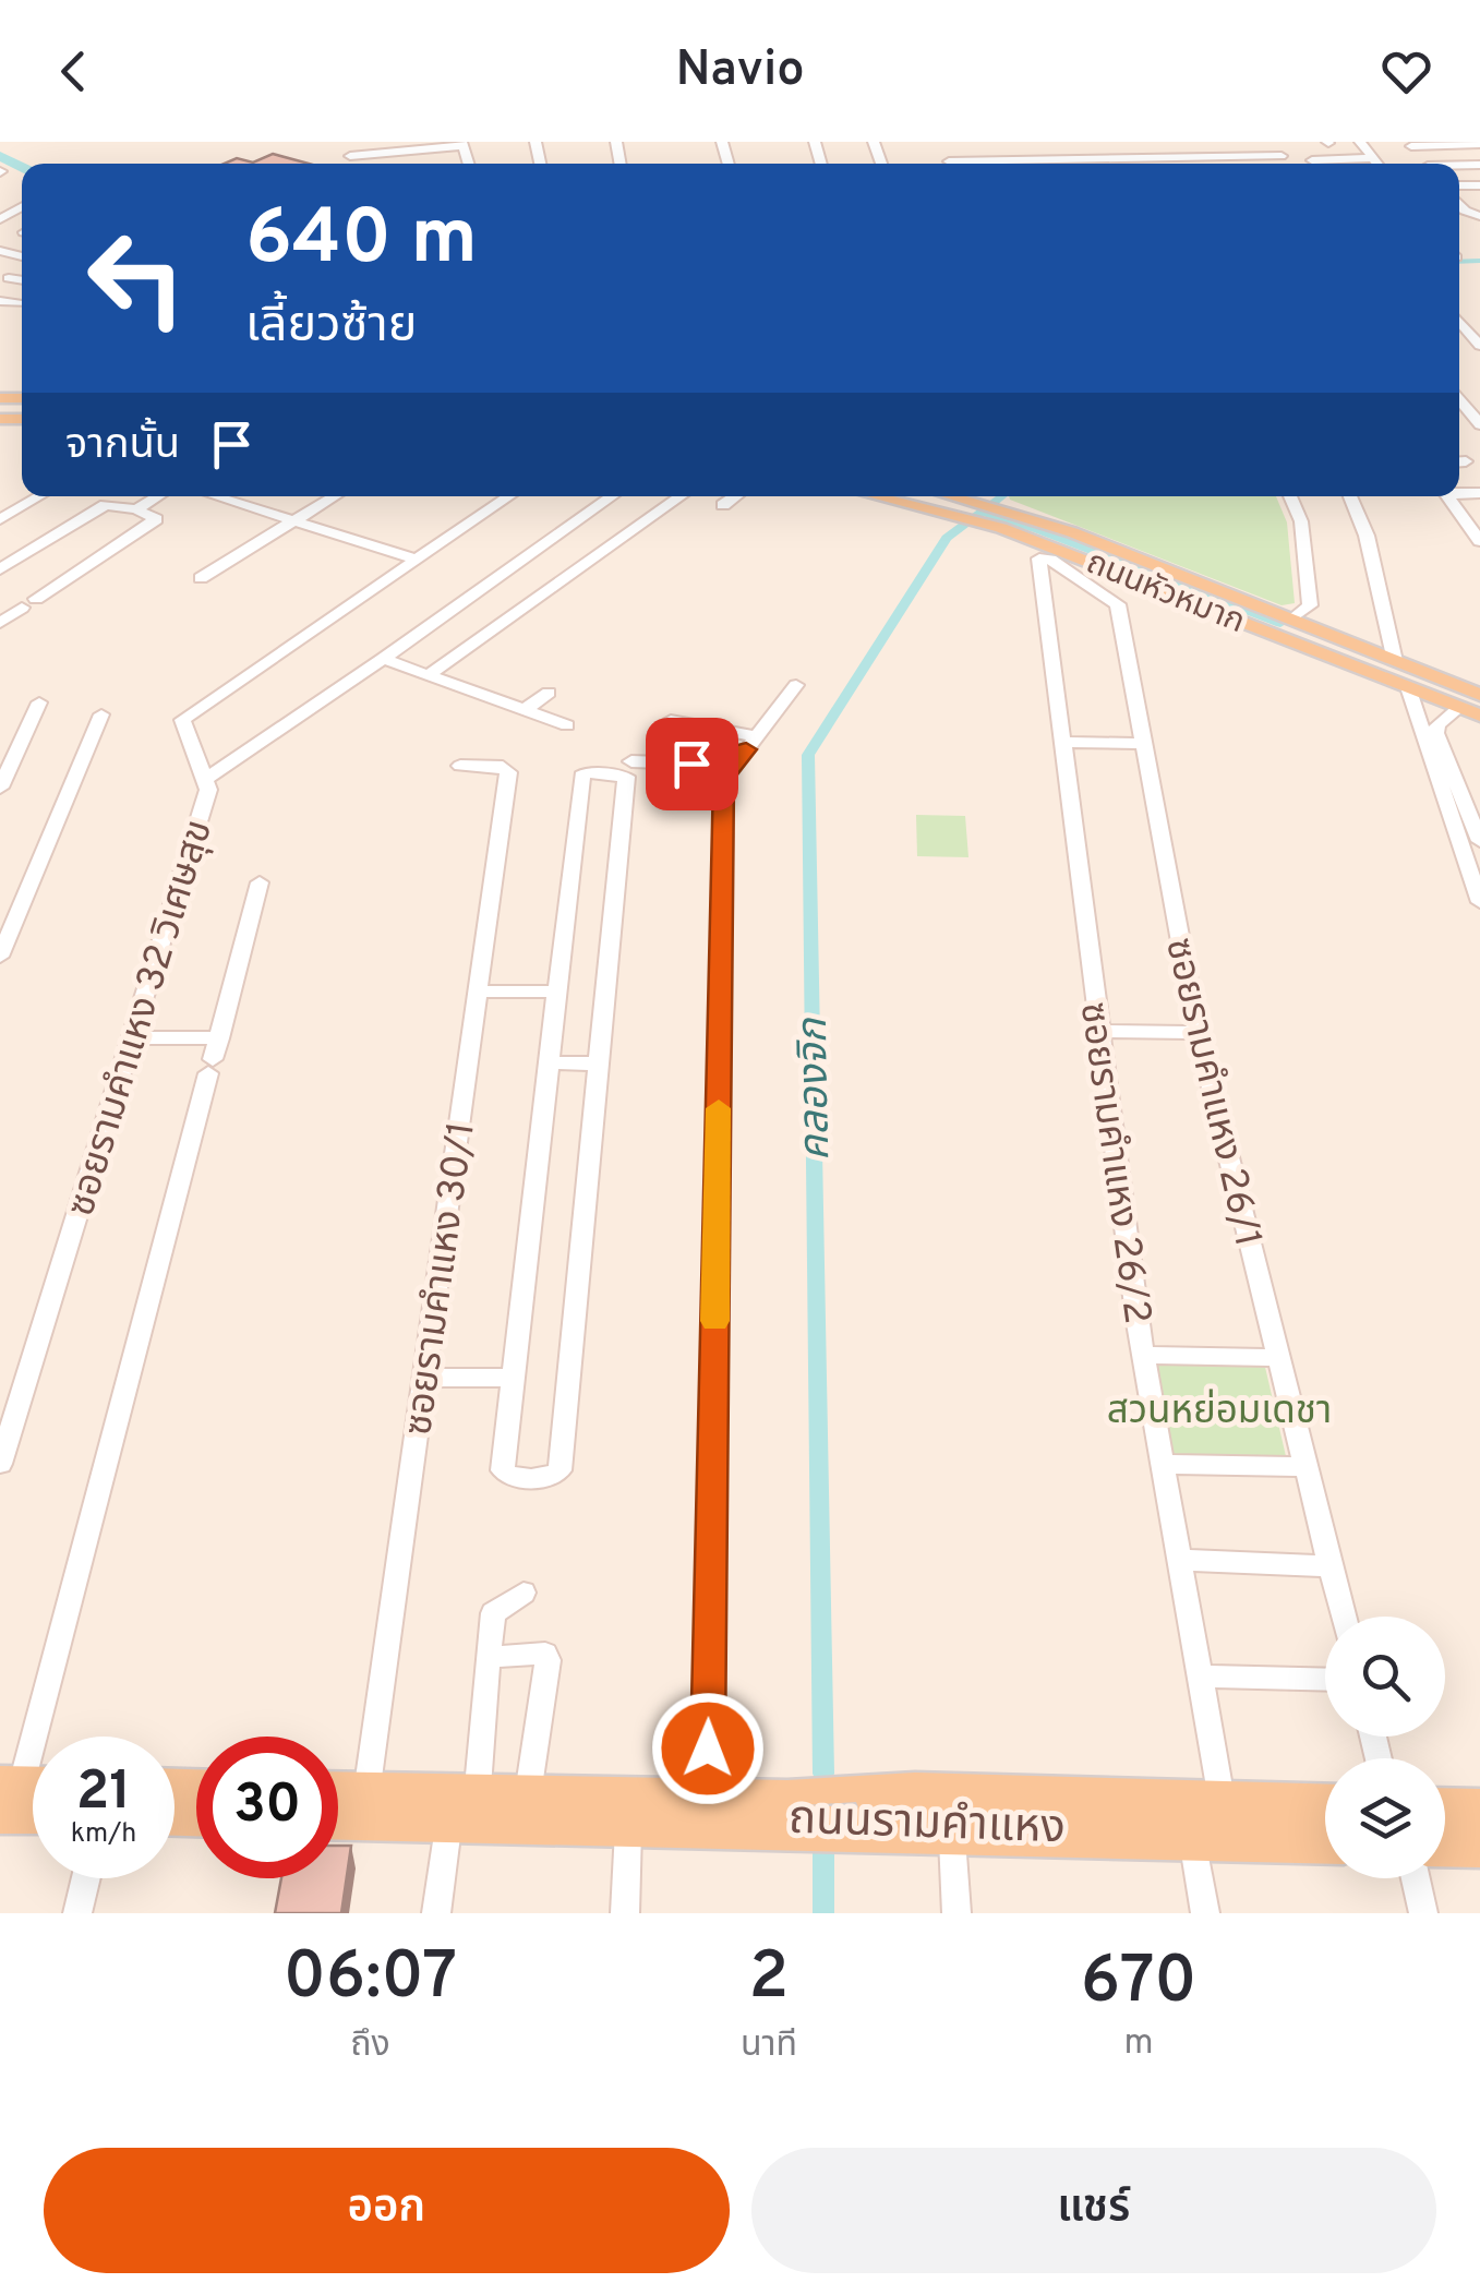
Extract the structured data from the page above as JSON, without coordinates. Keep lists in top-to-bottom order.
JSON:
{
  "streets": {
    "main road": ["ถนนหัวหมาก", "ถนนรามคำแหง"],
    "street": [
      "ซอยรามคำแหง 32 วิเศษสุข",
      "ซอยรามคำแหง 26/1",
      "ซอยรามคำแหง 26/2",
      "ซอยรามคำแหง 30/1"
    ]
  },
  "crossings": [
    ["ซอยรามคำแหง 26/1", "ซอยรามคำแหง 26/2"],
    ["ซอยรามคำแหง 26/2", "ถนนรามคำแหง"],
    ["ซอยรามคำแหง 30/1", "ถนนรามคำแหง"]
  ],
  "water": ["คลองจิก"],
  "parks": ["สวนหย่อมเดชา"],
  "page": {
    "header": "Navio",
    "turn": ["640 m", "เลี้ยวซ้าย"],
    "then": "จากนั้น",
    "speed": "21 km/h",
    "limit": "30",
    "eta": [
      "06:07",
      "ถึง",
      "2",
      "นาที",
      "670",
      "m"
    ],
    "buttons": ["ออก", "แชร์"]
  }
}
